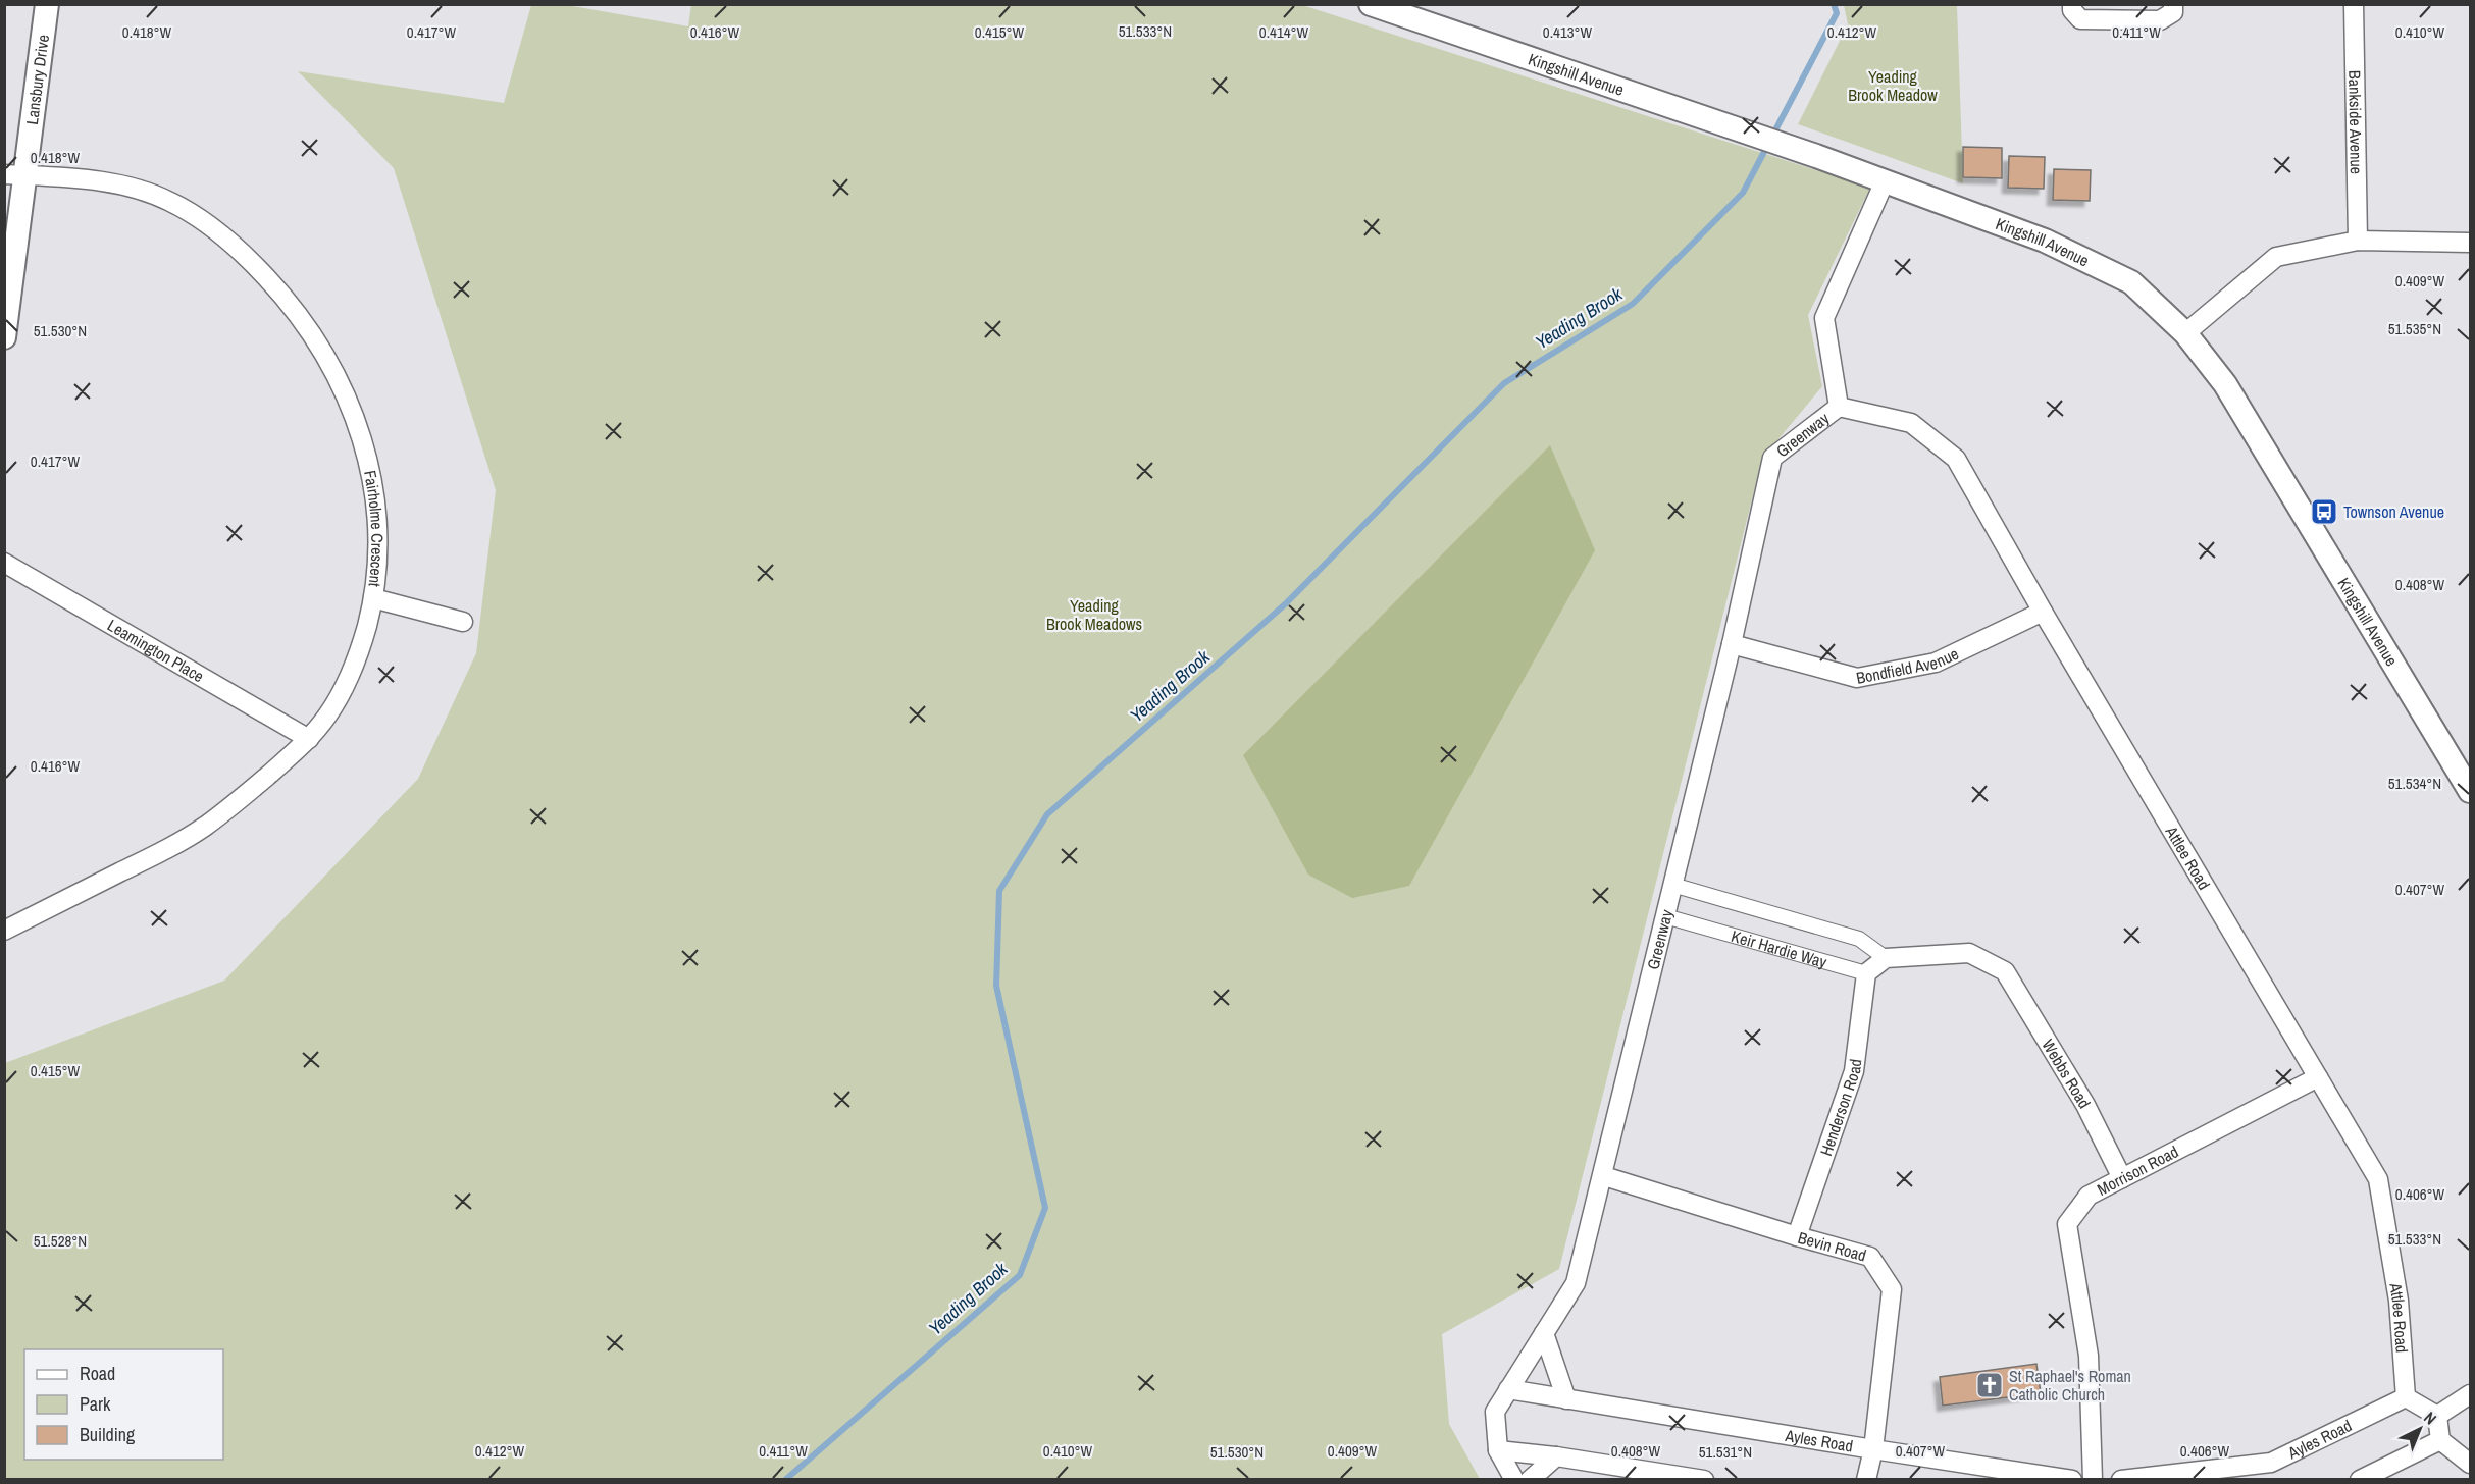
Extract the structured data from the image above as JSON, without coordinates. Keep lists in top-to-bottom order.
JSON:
{
  "streets": {
    "street": [
      "Kingshill Avenue",
      "Lansbury Drive",
      "Bankside Avenue",
      "Greenway",
      "Fairholme Crescent",
      "Leamington Place",
      "Bondfield Avenue",
      "Attlee Road",
      "Keir Hardie Way",
      "Webbs Road",
      "Henderson Road",
      "Morrison Road",
      "Bevin Road",
      "Ayles Road"
    ]
  },
  "crossings": [
    ["Lansbury Drive", "Fairholme Crescent"],
    ["Greenway", "Bondfield Avenue"],
    ["Greenway", "Attlee Road"],
    ["Greenway", "Keir Hardie Way"],
    ["Greenway", "Bevin Road"],
    ["Greenway", "Ayles Road"],
    ["Fairholme Crescent", "Leamington Place"],
    ["Bondfield Avenue", "Attlee Road"],
    ["Attlee Road", "Morrison Road"],
    ["Attlee Road", "Ayles Road"],
    ["Keir Hardie Way", "Webbs Road"],
    ["Keir Hardie Way", "Henderson Road"],
    ["Webbs Road", "Morrison Road"],
    ["Henderson Road", "Bevin Road"],
    ["Bevin Road", "Ayles Road"]
  ],
  "water": ["Yeading Brook"],
  "parks": ["Yeading Brook Meadow", "Yeading Brook Meadows"],
  "places": {
    "bus stop": ["Townson Avenue"],
    "church": ["St Raphael's Roman Catholic Church"]
  },
  "legend": ["Road", "Park", "Building"],
  "north": "top right",
  "coordinates": [
    "51.533°N",
    "0.418°W",
    "0.417°W",
    "0.415°W",
    "0.414°W",
    "0.416°W",
    "0.413°W",
    "0.412°W",
    "0.411°W",
    "0.410°W",
    "0.409°W",
    "51.535°N",
    "51.530°N",
    "0.408°W",
    "51.534°N",
    "0.407°W",
    "0.406°W",
    "51.528°N",
    "51.531°N"
  ]
}
